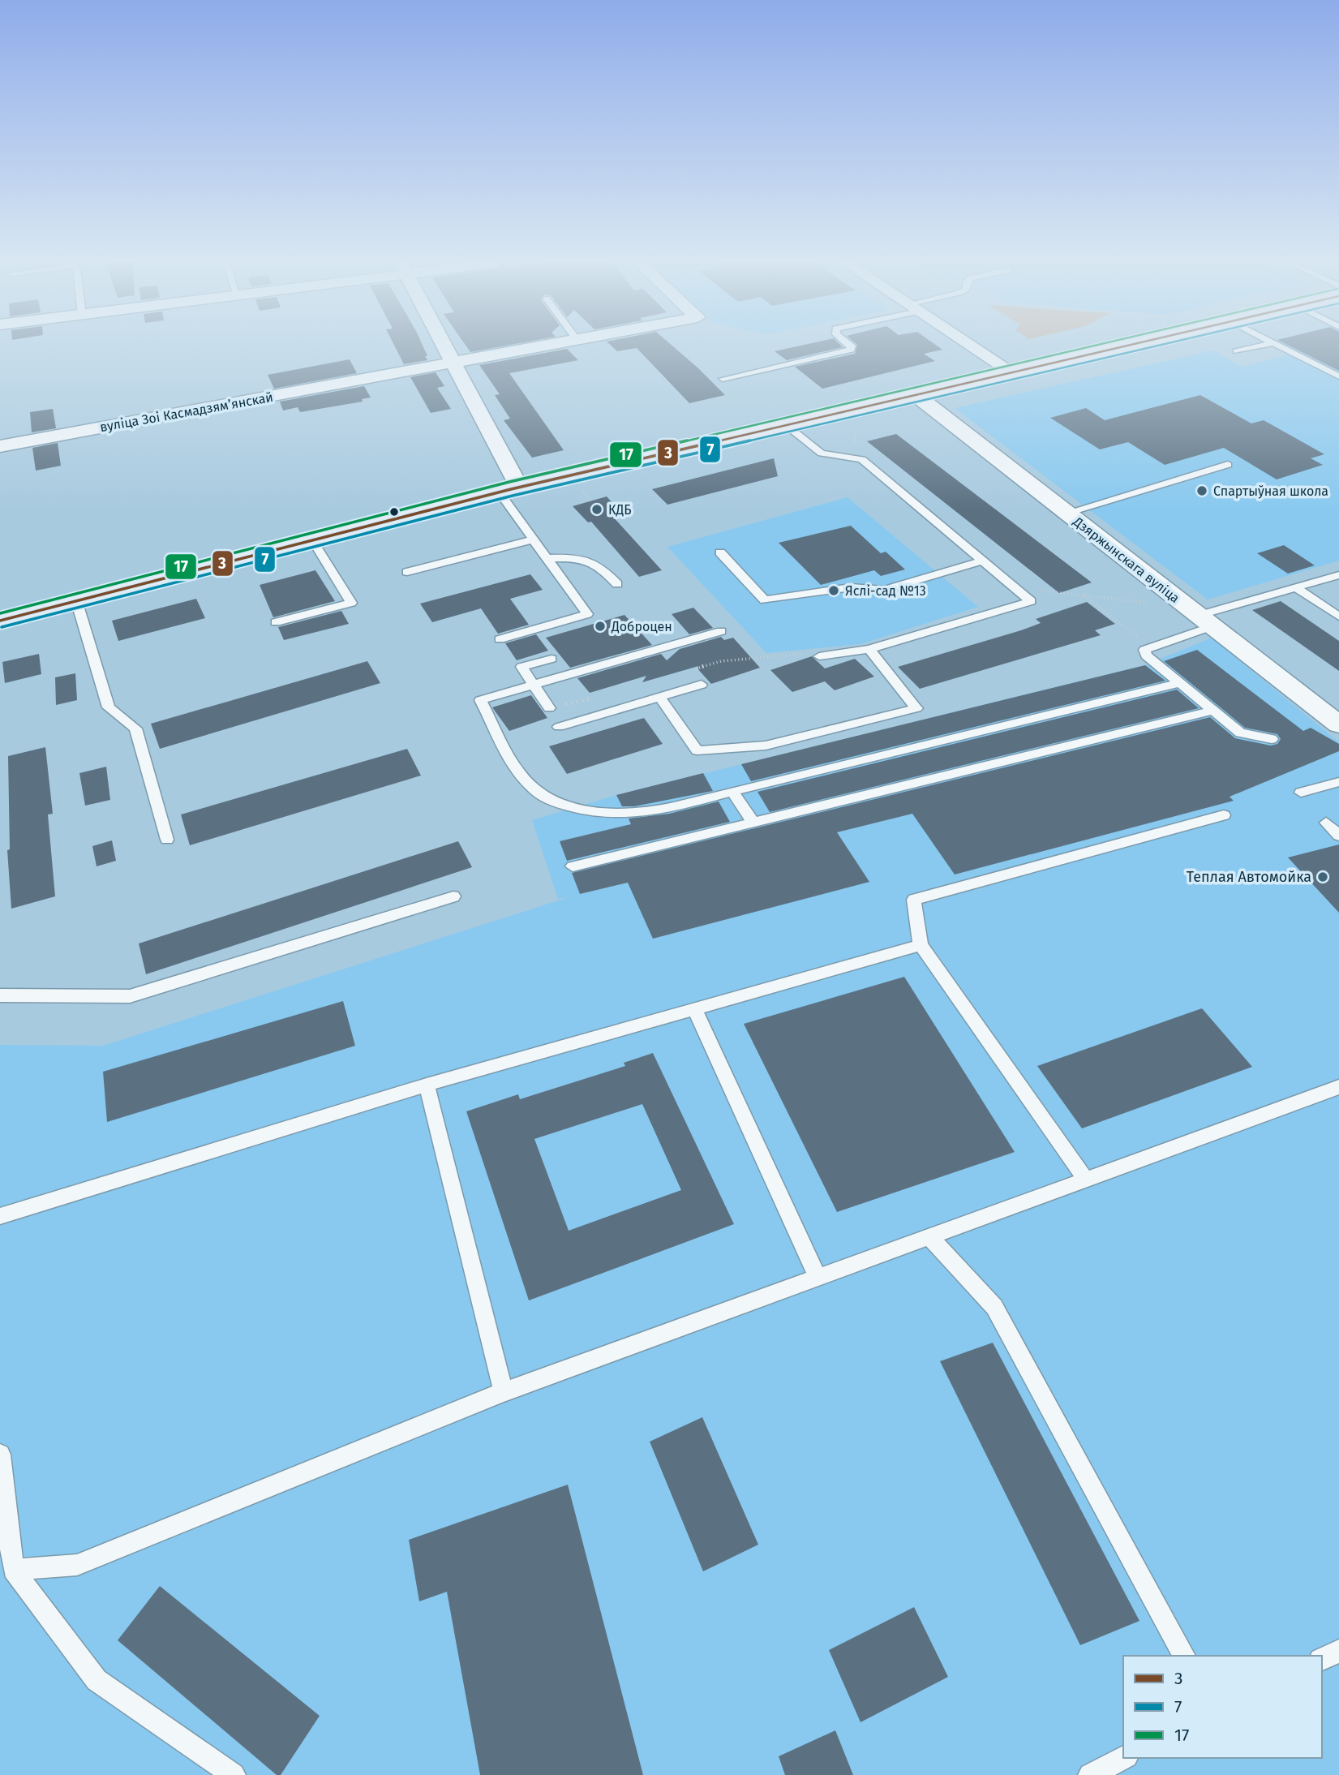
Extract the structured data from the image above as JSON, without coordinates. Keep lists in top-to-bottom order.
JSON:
{
  "streets": {
    "street": ["вуліца Зоі Касмадзямʼянскай", "Дзяржынскага вуліца"]
  },
  "places": [
    "Спартыўная школа",
    "КДБ",
    "Яслі-сад №13",
    "Доброцен",
    "Теплая Автомойка"
  ],
  "lines": ["transit line 3", "transit line 7", "transit line 17"],
  "legend": ["3", "7", "17"]
}
